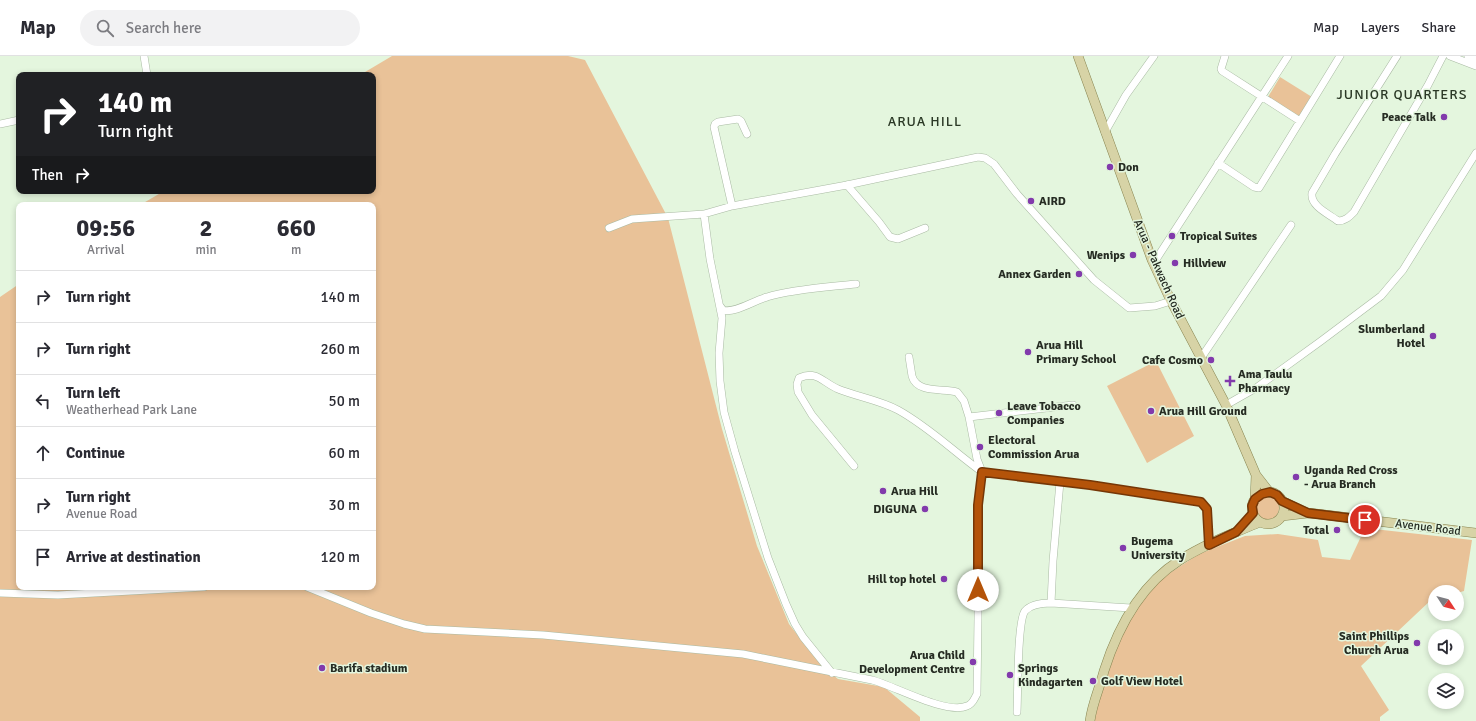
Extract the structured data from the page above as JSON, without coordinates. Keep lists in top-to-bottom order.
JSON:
{
  "streets": {
    "main road": ["Arua - Pakwach Road", "Avenue Road"]
  },
  "crossings": [
    ["Arua - Pakwach Road", "Avenue Road"]
  ],
  "districts": ["JUNIOR QUARTERS", "ARUA HILL"],
  "places": {
    "other": [
      "Peace Talk",
      "Don",
      "AIRD",
      "Tropical Suites",
      "Wenips",
      "Hillview",
      "Annex Garden",
      "Slumberland Hotel",
      "Arua Hill Primary School",
      "Cafe Cosmo",
      "Arua Hill Ground",
      "Leave Tobacco Companies",
      "Electoral Commission Arua",
      "Uganda Red Cross - Arua Branch",
      "Arua Hill",
      "DIGUNA",
      "Total",
      "Bugema University",
      "Hill top hotel",
      "Saint Phillips Church Arua",
      "Arua Child Development Centre",
      "Barifa stadium",
      "Springs Kindagarten",
      "Golf View Hotel"
    ],
    "health": ["Ama Taulu Pharmacy"]
  },
  "north": "bottom right",
  "page": {
    "header": "Map",
    "search": "Search here",
    "nav": ["Map", "Layers", "Share"],
    "turn": ["140 m", "Turn right"],
    "then": "Then",
    "eta": [
      "09:56",
      "Arrival",
      "2",
      "min",
      "660",
      "m"
    ],
    "list": [
      {
        "name": "Turn right",
        "value": "140 m"
      },
      {
        "name": "Turn right",
        "value": "260 m"
      },
      {
        "name": "Turn left",
        "note": "Weatherhead Park Lane",
        "value": "50 m"
      },
      {
        "name": "Continue",
        "value": "60 m"
      },
      {
        "name": "Turn right",
        "note": "Avenue Road",
        "value": "30 m"
      },
      {
        "name": "Arrive at destination",
        "value": "120 m"
      }
    ]
  }
}
